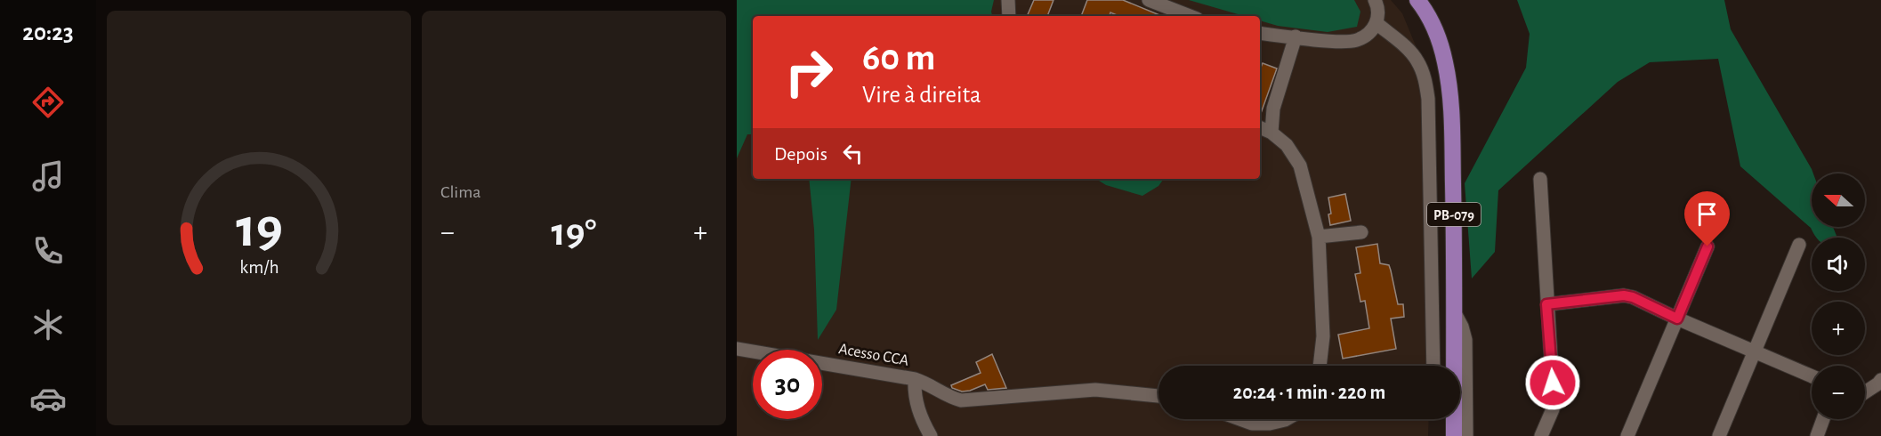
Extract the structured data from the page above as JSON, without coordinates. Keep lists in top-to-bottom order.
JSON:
{
  "streets": {
    "main road": ["PB-079"],
    "street": ["Acesso CCA"]
  },
  "north": "left",
  "page": {
    "tabs": "20:23",
    "tile": "Clima",
    "turn": ["60 m", "Vire à direita"],
    "then": "Depois",
    "map_buttons": ["+", "−"],
    "heat": ["−", "19°", "+"],
    "limit": "30",
    "trip": "20:24 · 1 min · 220 m",
    "gauge": ["19", "km/h"]
  }
}
